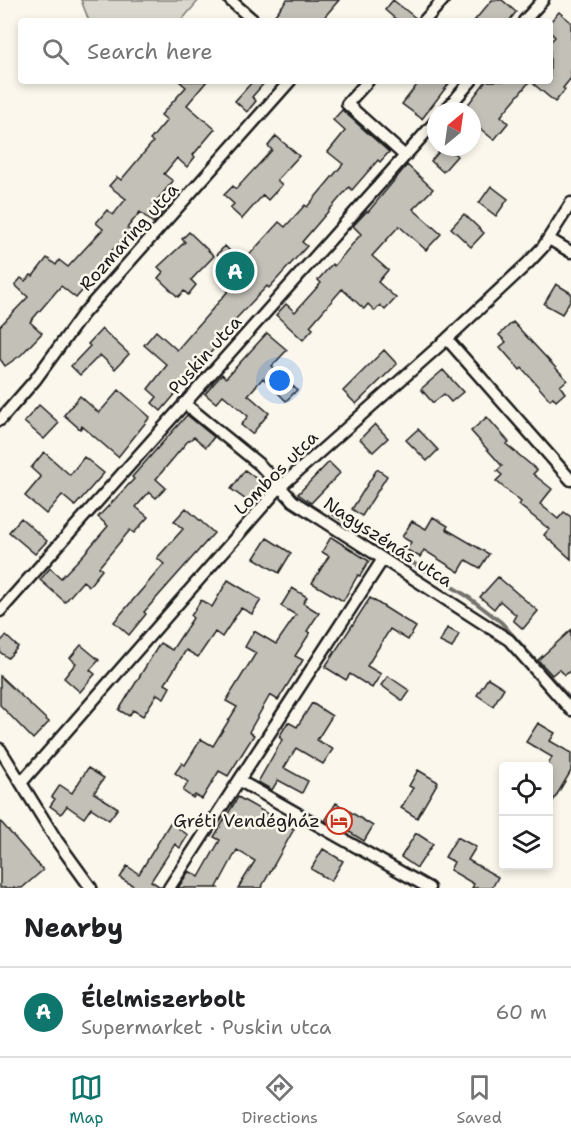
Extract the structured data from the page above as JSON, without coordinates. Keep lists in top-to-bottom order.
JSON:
{
  "streets": {
    "street": [
      "Rozmaring utca",
      "Puskin utca",
      "Lombos utca",
      "Nagyszénás utca"
    ]
  },
  "crossings": [
    ["Puskin utca", "Nagyszénás utca"],
    ["Lombos utca", "Nagyszénás utca"]
  ],
  "places": {
    "hotel": ["Gréti Vendégház"]
  },
  "north": "top right",
  "page": {
    "search": "Search here",
    "pins": "A",
    "heading": "Nearby",
    "list": [
      {
        "mark": "A",
        "name": "Élelmiszerbolt",
        "note": "Supermarket · Puskin utca",
        "value": "60 m"
      }
    ],
    "nav": ["Map", "Directions", "Saved"]
  }
}
